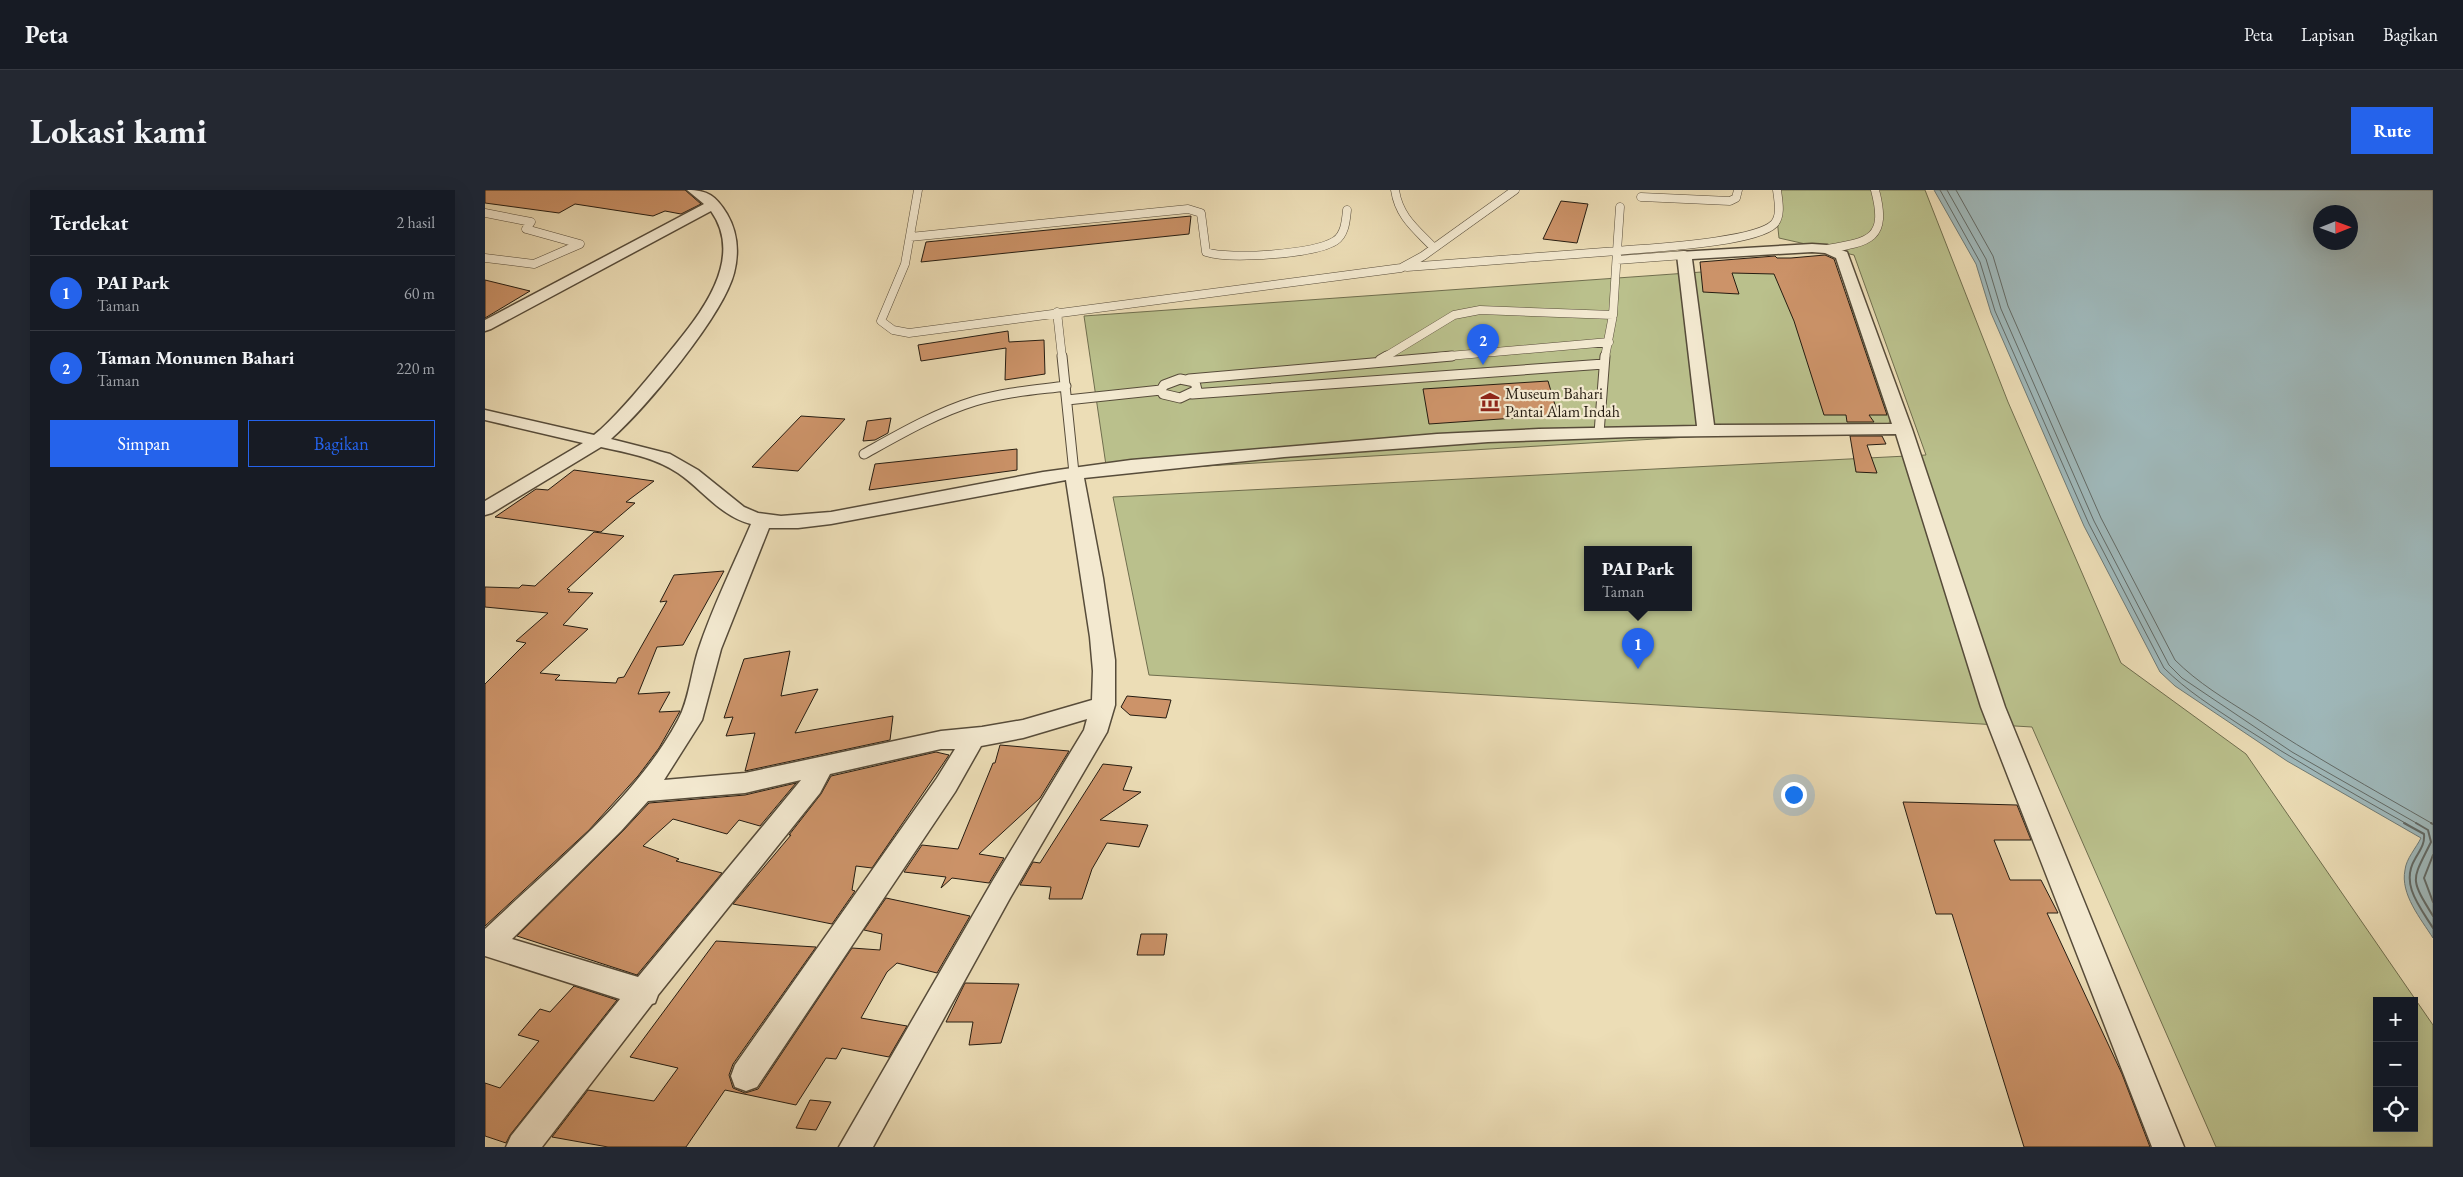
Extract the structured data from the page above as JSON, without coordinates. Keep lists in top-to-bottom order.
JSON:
{
  "places": {
    "museum": ["Museum Bahari Pantai Alam Indah"]
  },
  "north": "right",
  "page": {
    "header": "Peta",
    "nav": ["Peta", "Lapisan", "Bagikan"],
    "buttons": [
      "Rute",
      ["Simpan", "Bagikan"]
    ],
    "title": "Lokasi kami",
    "heading": ["Terdekat", "2 hasil"],
    "list": [
      {
        "mark": "1",
        "name": "PAI Park",
        "note": "Taman",
        "value": "60 m"
      },
      {
        "mark": "2",
        "name": "Taman Monumen Bahari",
        "note": "Taman",
        "value": "220 m"
      }
    ],
    "pins": ["2", "1"],
    "popup": ["PAI Park", "Taman"],
    "map_buttons": ["+", "−"]
  }
}
